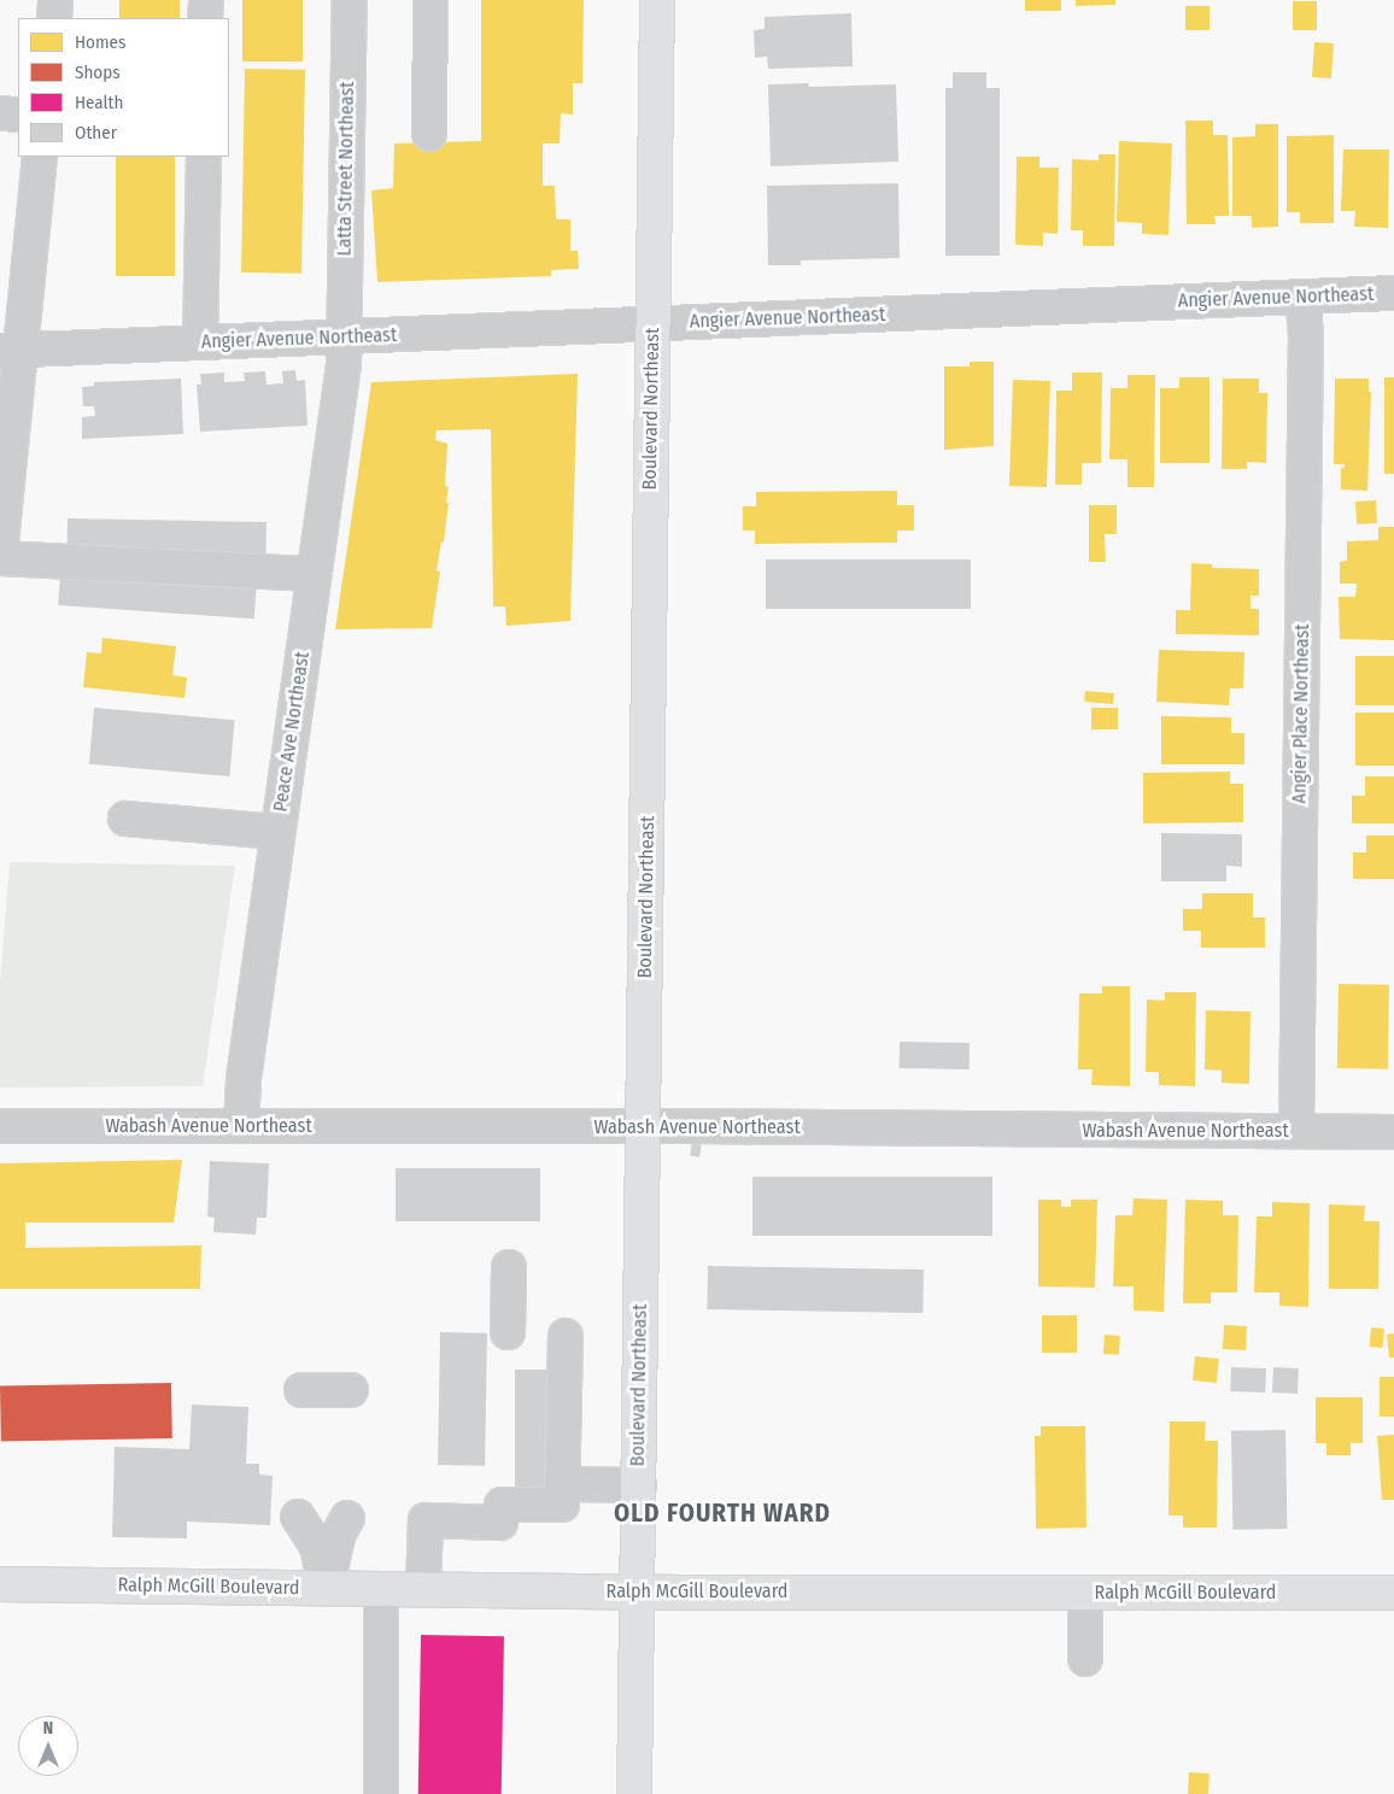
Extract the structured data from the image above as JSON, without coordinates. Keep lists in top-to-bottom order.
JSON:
{
  "streets": {
    "main road": ["Boulevard Northeast", "Ralph McGill Boulevard"],
    "street": [
      "Latta Street Northeast",
      "Angier Avenue Northeast",
      "Angier Place Northeast",
      "Peace Ave Northeast",
      "Wabash Avenue Northeast"
    ]
  },
  "crossings": [
    ["Latta Street Northeast", "Angier Avenue Northeast"],
    ["Latta Street Northeast", "Peace Ave Northeast"],
    ["Angier Avenue Northeast", "Boulevard Northeast"],
    ["Angier Avenue Northeast", "Angier Place Northeast"],
    ["Angier Avenue Northeast", "Peace Ave Northeast"],
    ["Boulevard Northeast", "Wabash Avenue Northeast"],
    ["Boulevard Northeast", "Ralph McGill Boulevard"],
    ["Angier Place Northeast", "Wabash Avenue Northeast"],
    ["Peace Ave Northeast", "Wabash Avenue Northeast"]
  ],
  "districts": ["OLD FOURTH WARD"],
  "legend": [
    "Homes",
    "Shops",
    "Health",
    "Other"
  ],
  "north": "top"
}
